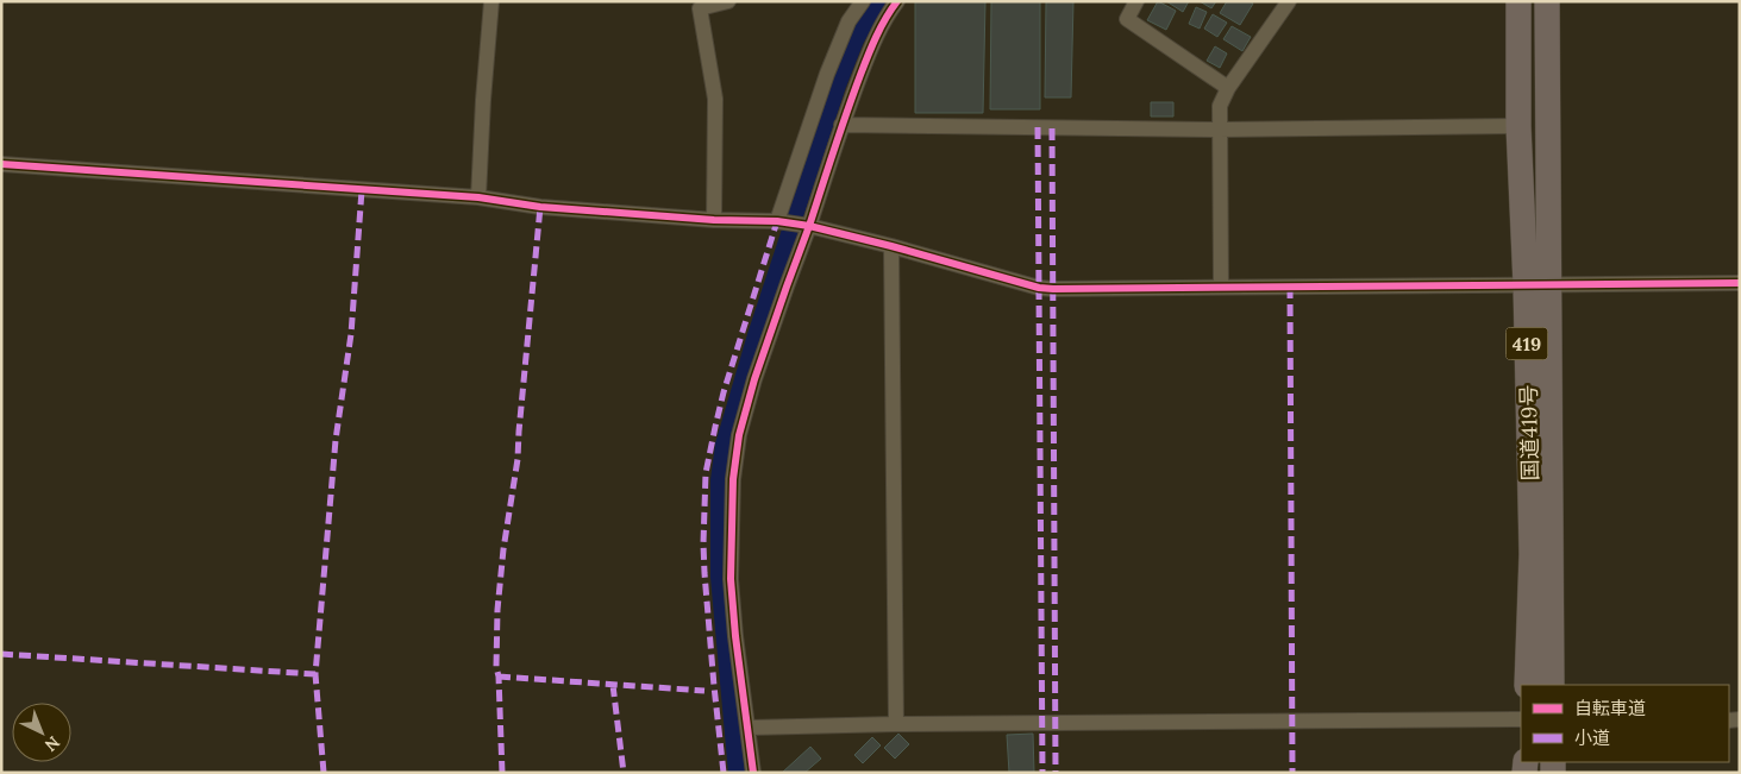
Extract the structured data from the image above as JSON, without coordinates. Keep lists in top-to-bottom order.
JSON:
{
  "streets": {
    "highway": ["419", "国道419号"]
  },
  "legend": ["自転車道", "小道"],
  "north": "bottom right"
}
